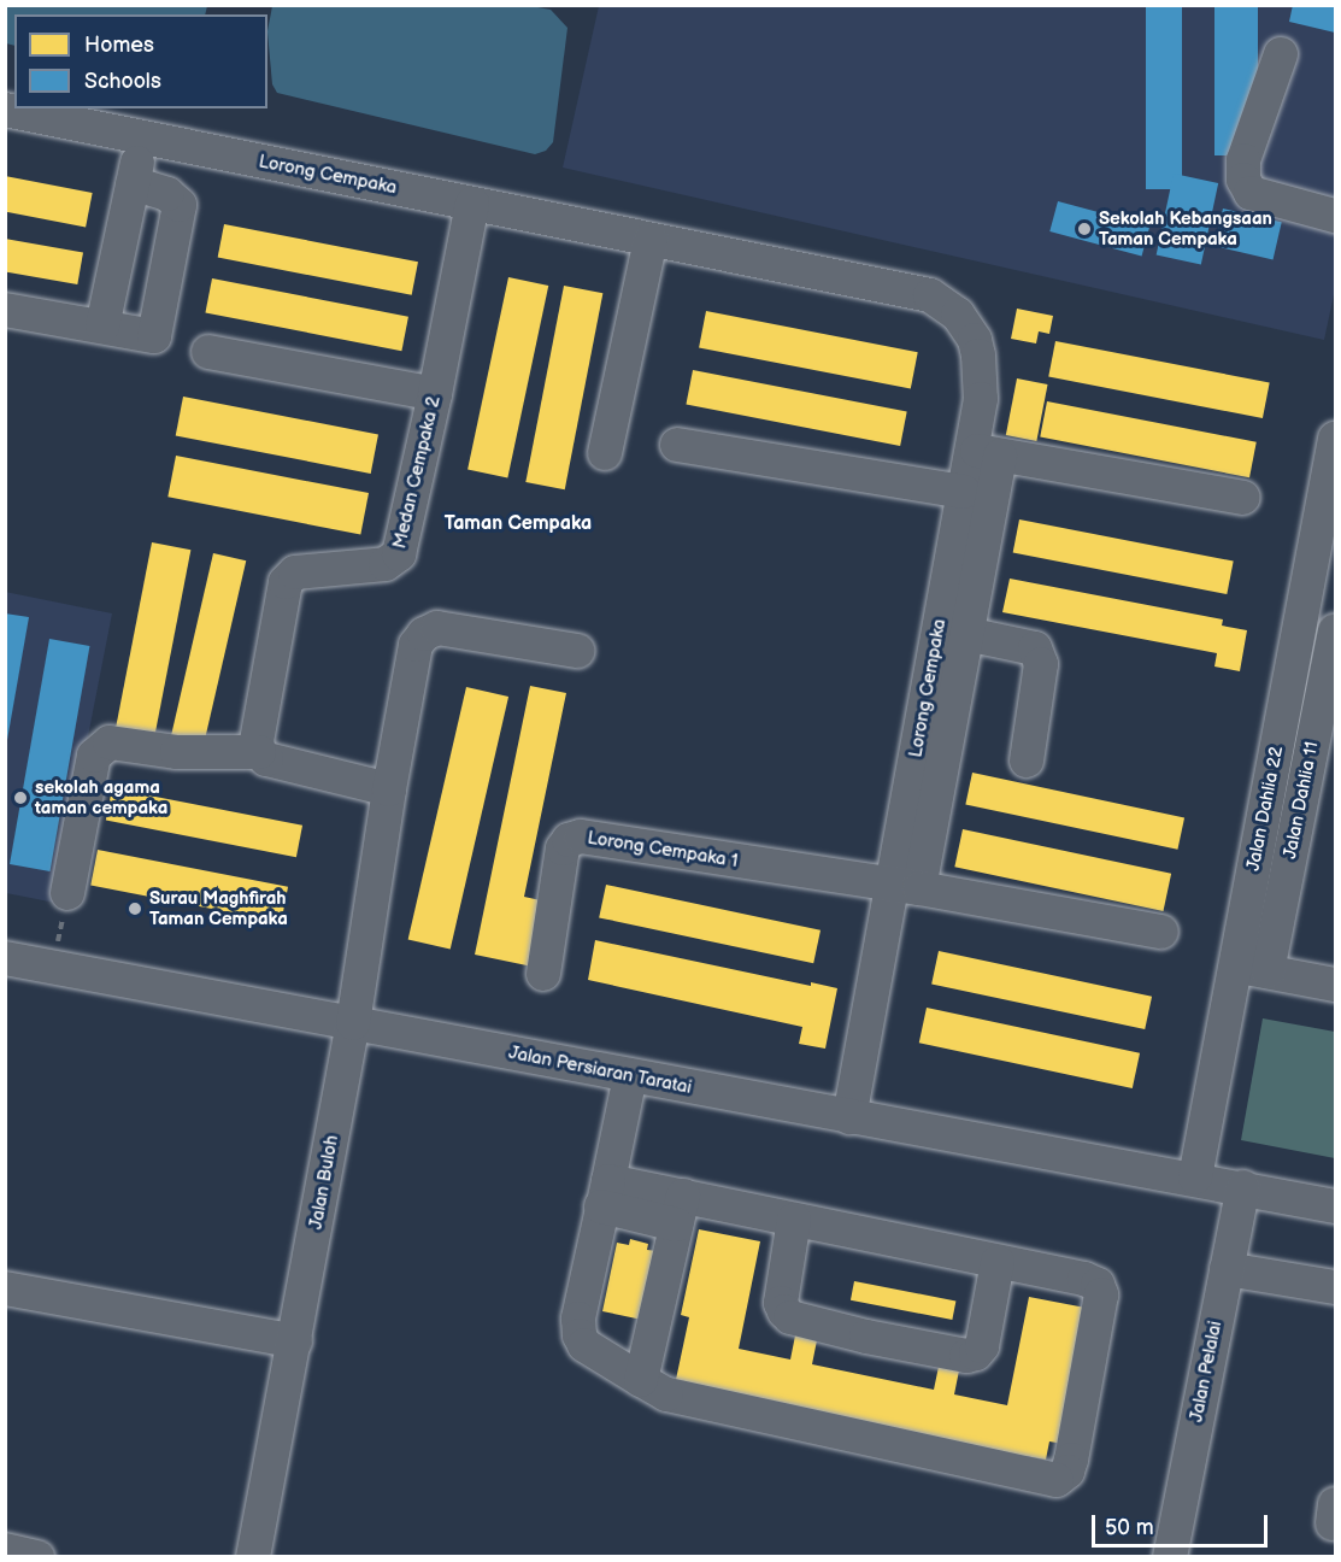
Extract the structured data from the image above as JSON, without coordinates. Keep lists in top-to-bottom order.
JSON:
{
  "streets": {
    "street": [
      "Lorong Cempaka",
      "Medan Cempaka 2",
      "Jalan Dahlia 11",
      "Jalan Dahlia 22",
      "Lorong Cempaka 1",
      "Jalan Persiaran Taratai",
      "Jalan Buloh",
      "Jalan Pelalai"
    ]
  },
  "crossings": [
    ["Lorong Cempaka", "Medan Cempaka 2"],
    ["Lorong Cempaka", "Lorong Cempaka 1"],
    ["Lorong Cempaka", "Jalan Persiaran Taratai"],
    ["Jalan Dahlia 11", "Jalan Dahlia 22"],
    ["Jalan Dahlia 22", "Jalan Persiaran Taratai"],
    ["Jalan Persiaran Taratai", "Jalan Buloh"],
    ["Jalan Persiaran Taratai", "Jalan Pelalai"]
  ],
  "districts": ["Taman Cempaka"],
  "places": ["Sekolah Kebangsaan Taman Cempaka", "sekolah agama taman cempaka", "Surau Maghfirah Taman Cempaka"],
  "legend": ["Homes", "Schools"],
  "scale_bar": "50 m"
}
